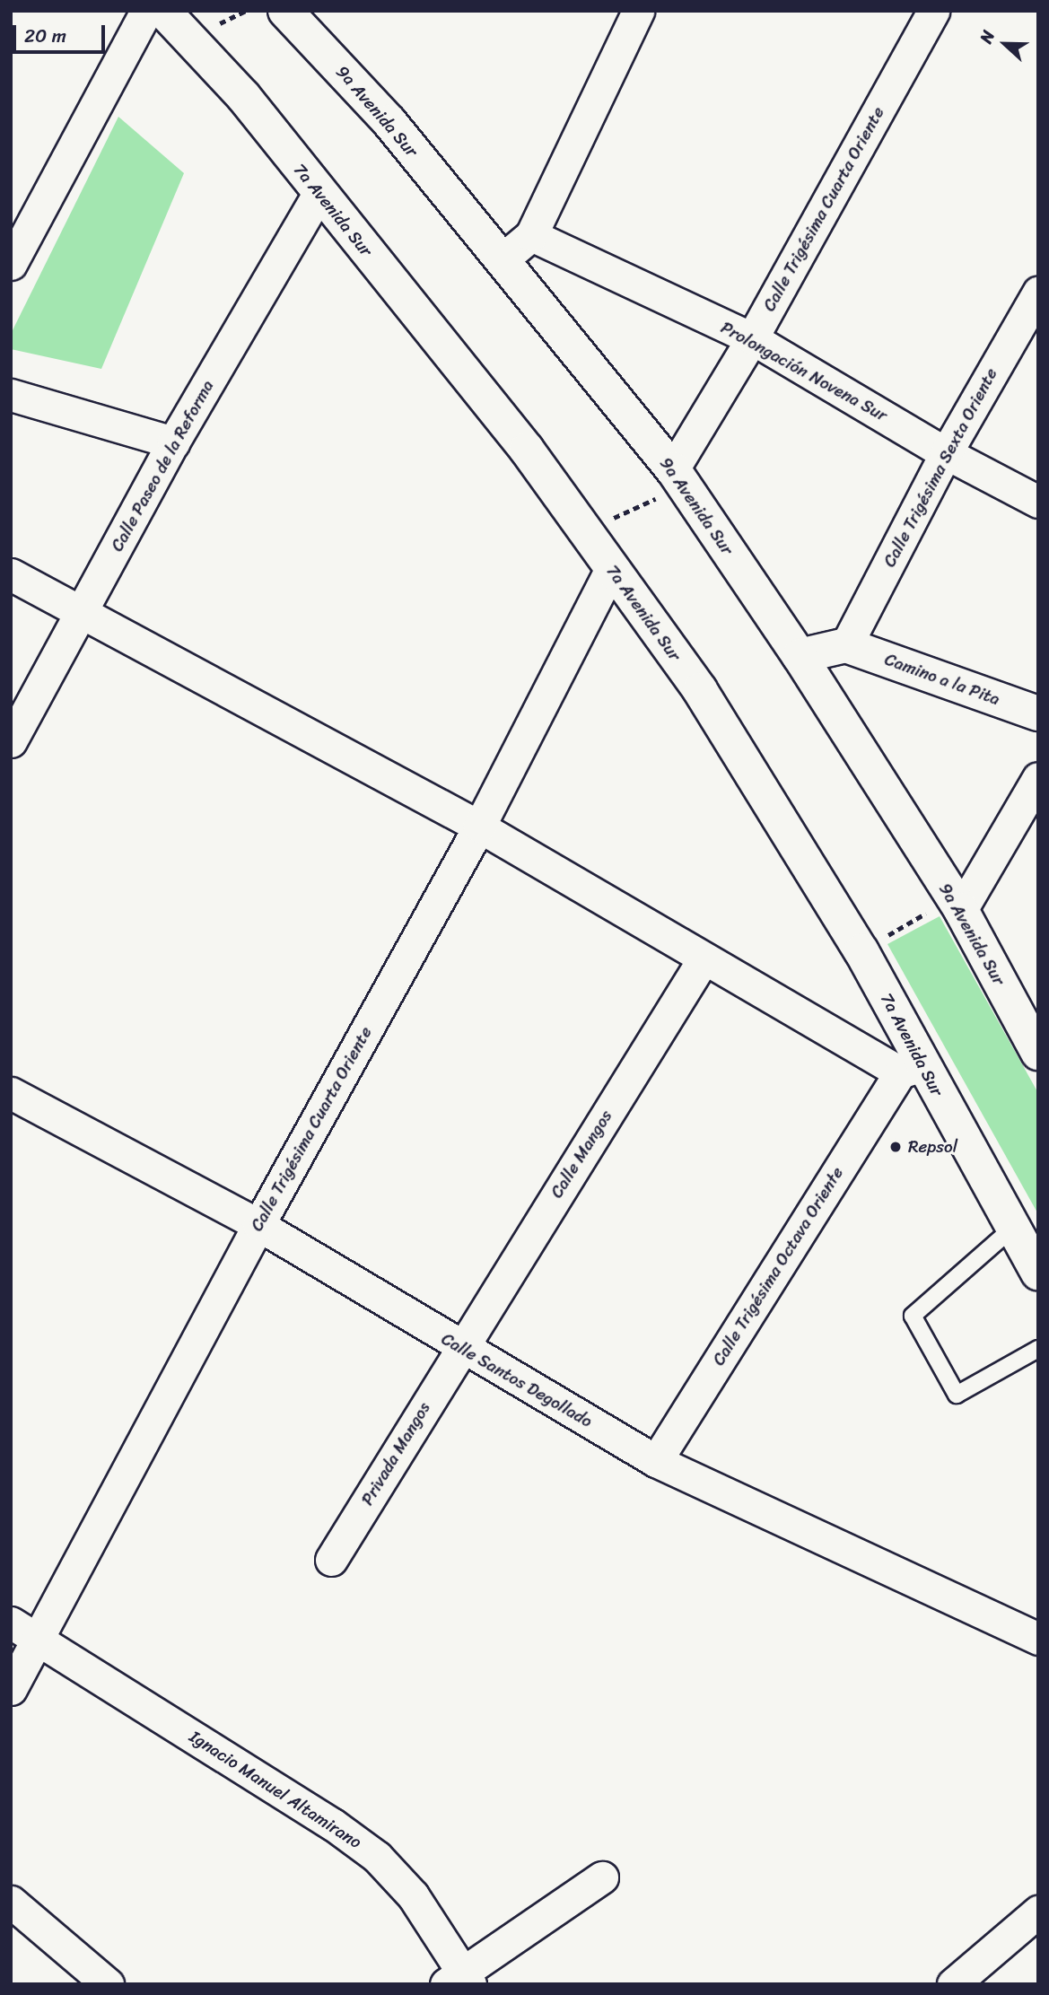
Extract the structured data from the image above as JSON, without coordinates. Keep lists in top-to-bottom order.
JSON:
{
  "streets": {
    "main road": ["9a Avenida Sur", "7a Avenida Sur", "Camino a la Pita"],
    "street": [
      "Calle Trigésima Cuarta Oriente",
      "Prolongación Novena Sur",
      "Calle Paseo de la Reforma",
      "Calle Trigésima Sexta Oriente",
      "Calle Mangos",
      "Calle Trigésima Octava Oriente",
      "Calle Santos Degollado",
      "Privada Mangos",
      "Ignacio Manuel Altamirano"
    ]
  },
  "crossings": [
    ["9a Avenida Sur", "Calle Trigésima Cuarta Oriente"],
    ["Calle Trigésima Cuarta Oriente", "7a Avenida Sur"],
    ["Calle Trigésima Cuarta Oriente", "Prolongación Novena Sur"],
    ["Calle Trigésima Cuarta Oriente", "Calle Santos Degollado"],
    ["Calle Trigésima Cuarta Oriente", "Ignacio Manuel Altamirano"],
    ["7a Avenida Sur", "Calle Paseo de la Reforma"],
    ["7a Avenida Sur", "Calle Trigésima Octava Oriente"],
    ["Prolongación Novena Sur", "Calle Trigésima Sexta Oriente"],
    ["Calle Trigésima Sexta Oriente", "Camino a la Pita"],
    ["Calle Mangos", "Calle Santos Degollado"],
    ["Calle Mangos", "Privada Mangos"],
    ["Calle Trigésima Octava Oriente", "Calle Santos Degollado"],
    ["Calle Santos Degollado", "Privada Mangos"]
  ],
  "places": ["Repsol"],
  "scale_bar": "20 m",
  "north": "left"
}
